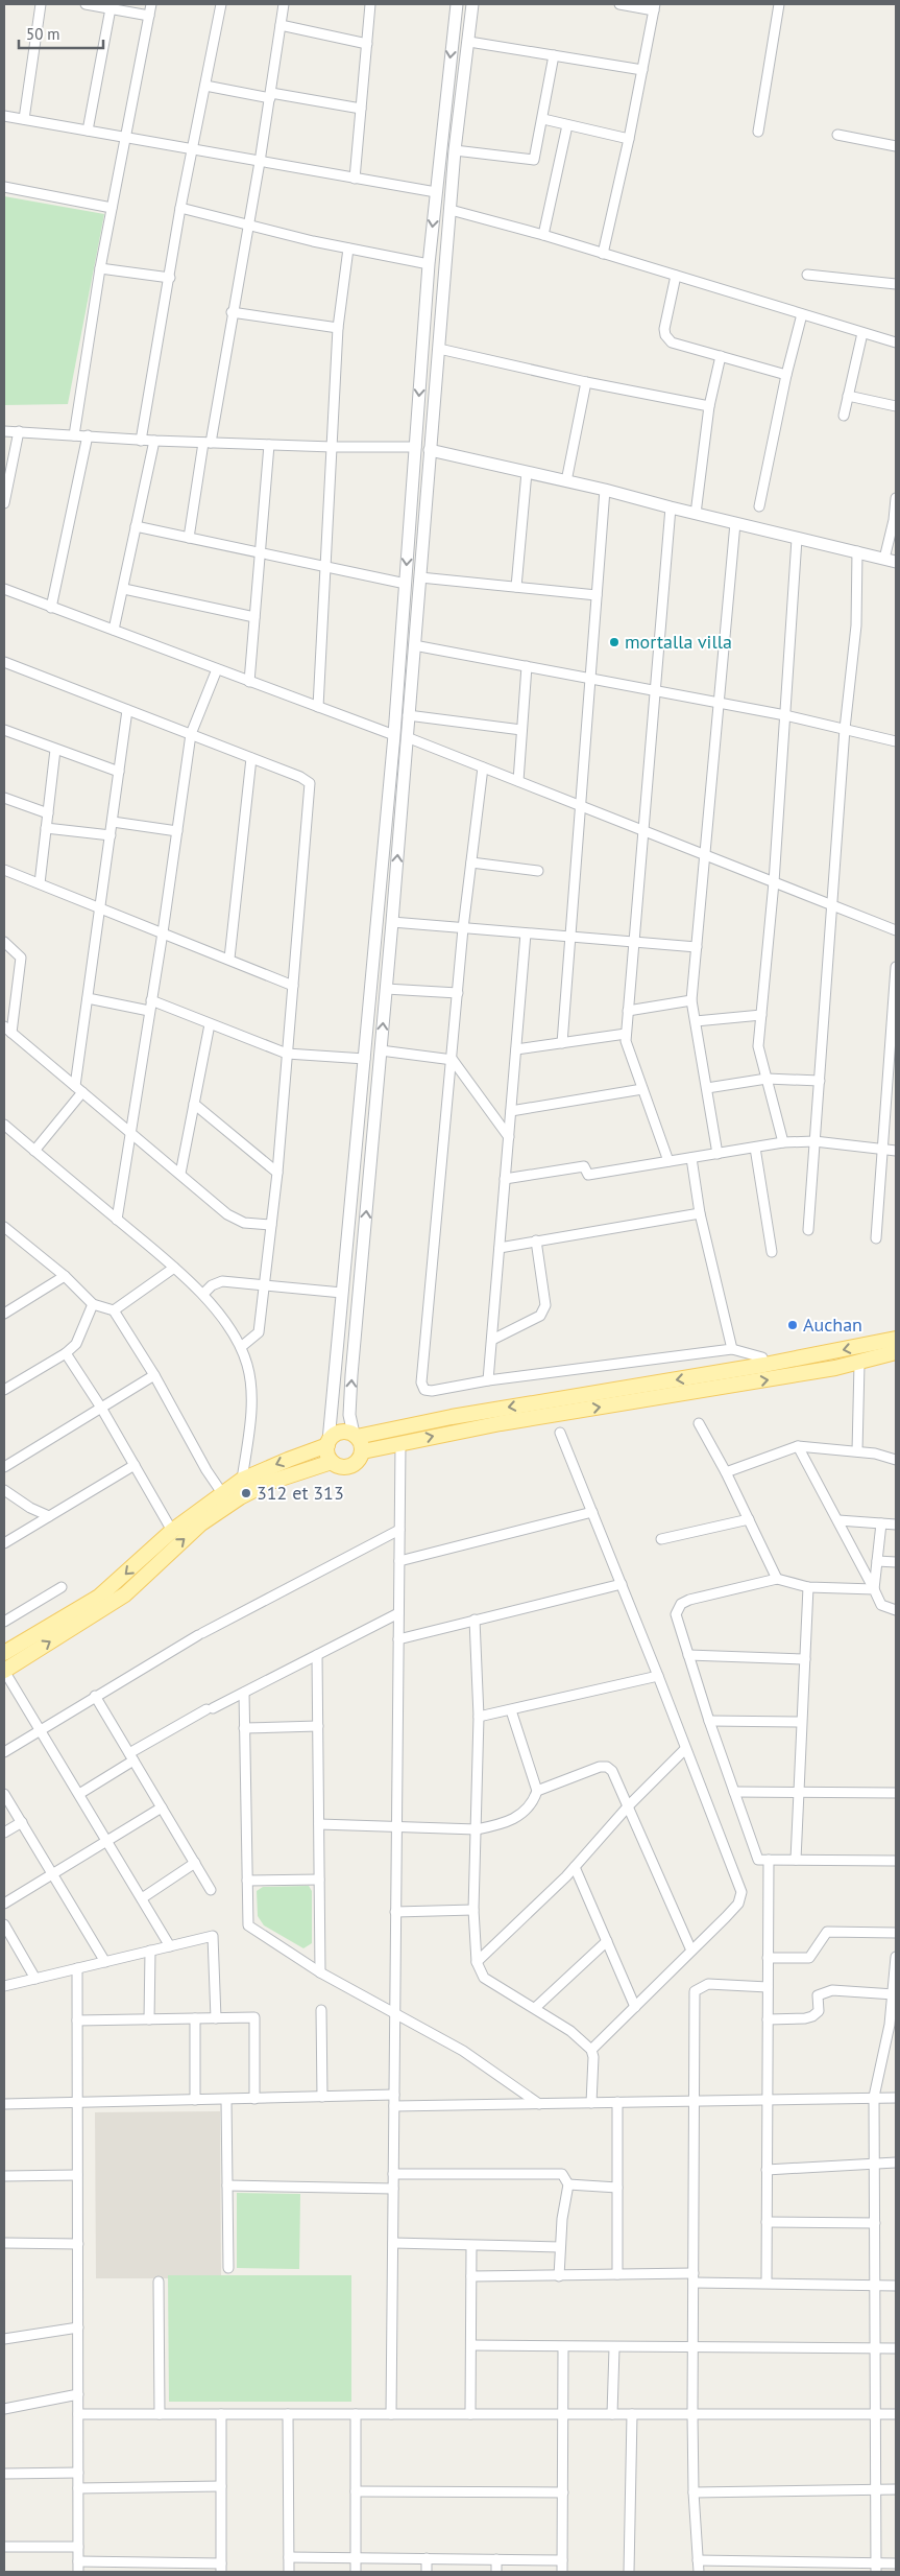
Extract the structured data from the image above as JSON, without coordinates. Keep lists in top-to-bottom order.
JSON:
{
  "places": ["mortalla villa", "Auchan", "312 et 313"],
  "scale_bar": "50 m"
}
